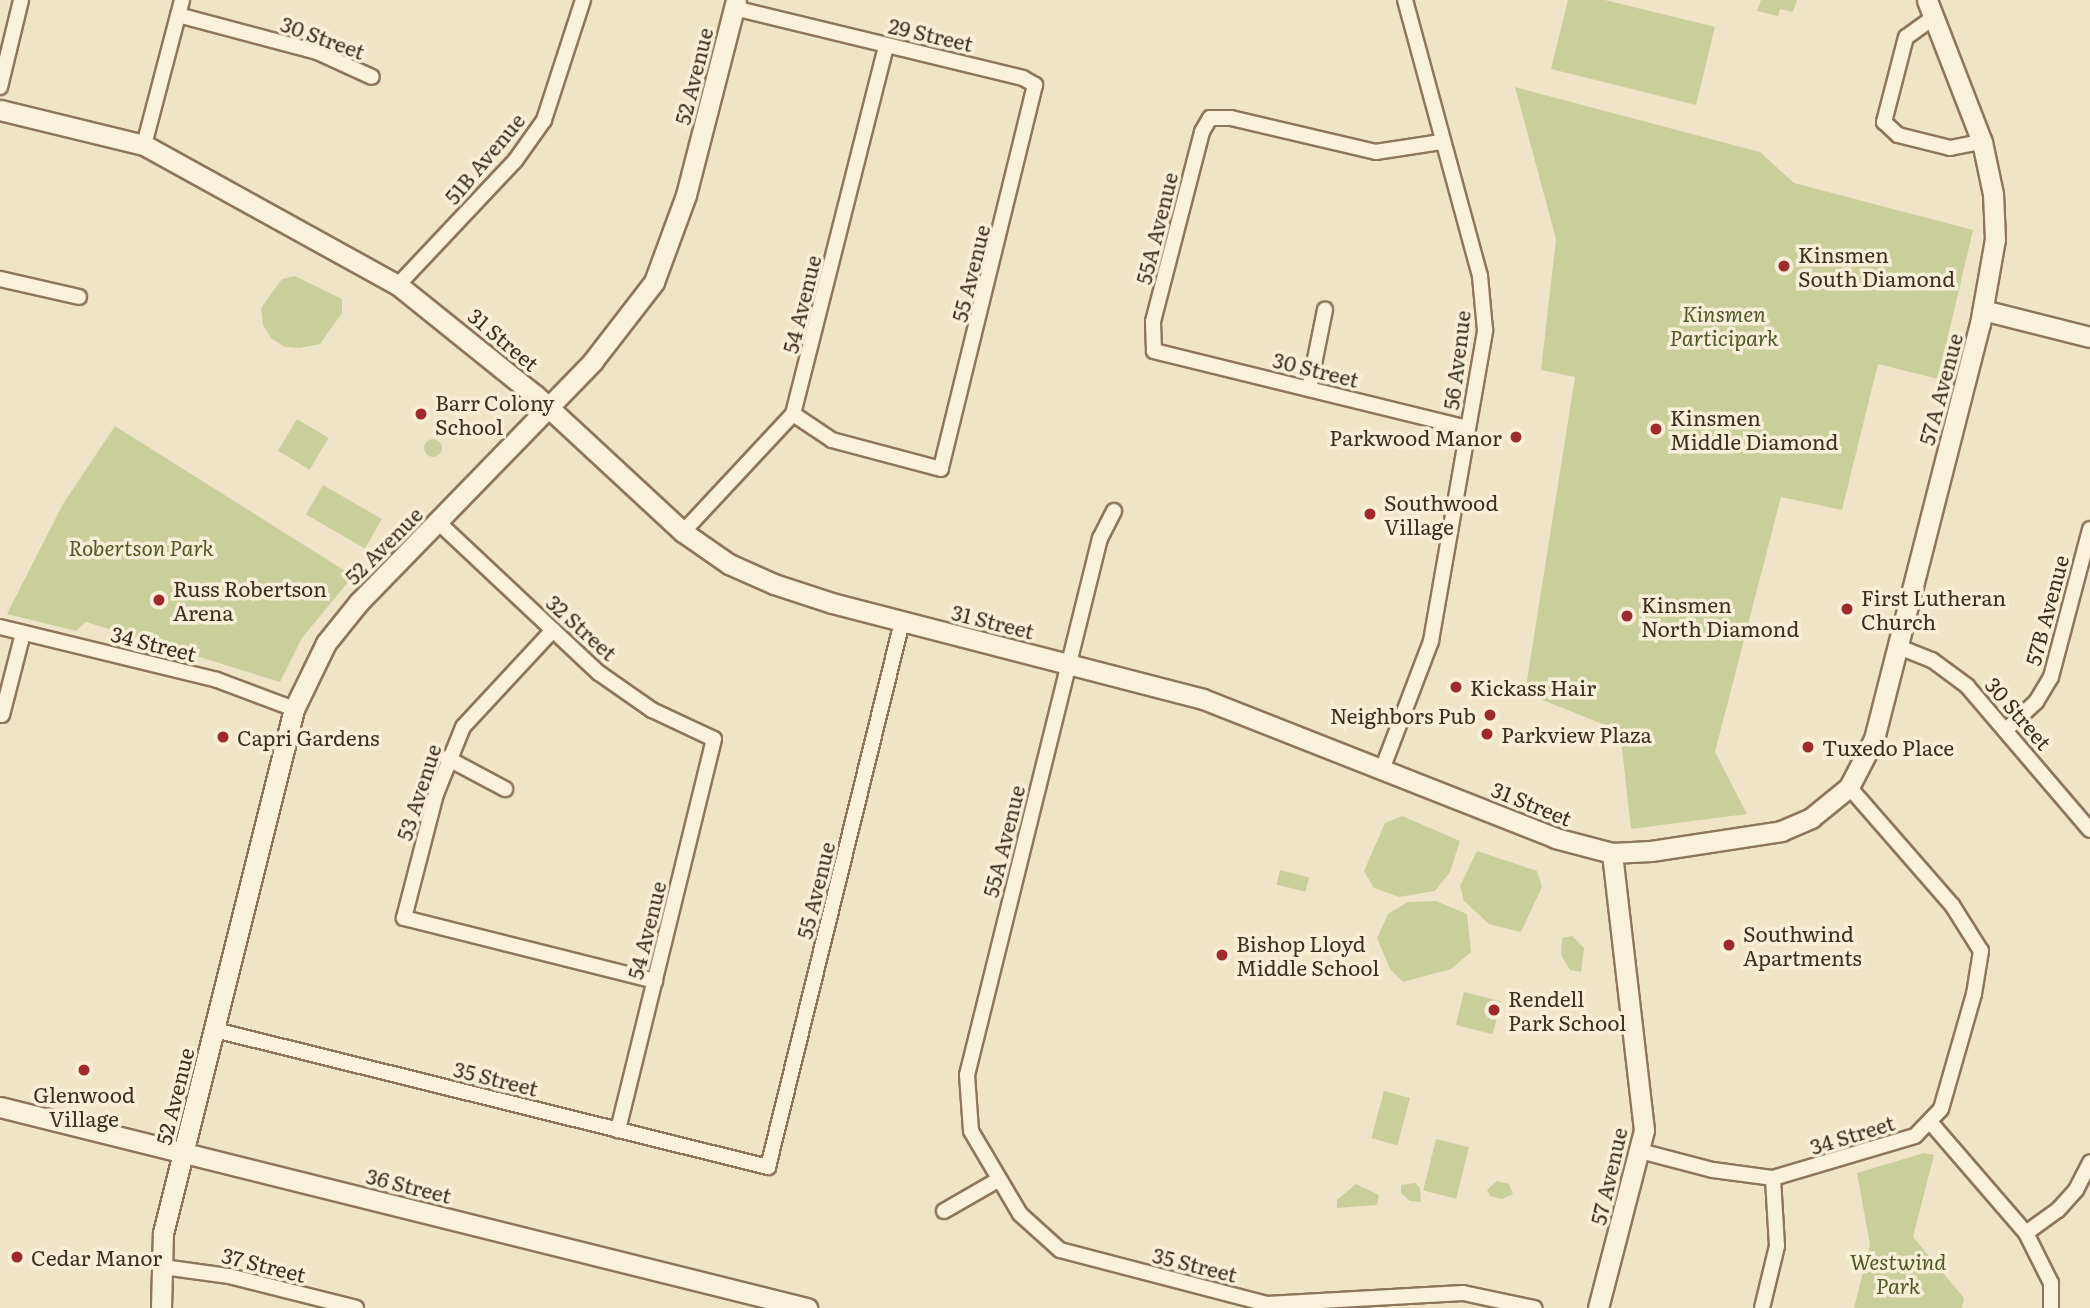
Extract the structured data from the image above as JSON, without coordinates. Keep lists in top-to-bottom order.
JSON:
{
  "streets": {
    "street": [
      "29 Street",
      "30 Street",
      "52 Avenue",
      "51B Avenue",
      "55A Avenue",
      "55 Avenue",
      "54 Avenue",
      "31 Street",
      "56 Avenue",
      "57A Avenue",
      "57B Avenue",
      "32 Street",
      "34 Street",
      "53 Avenue",
      "35 Street",
      "57 Avenue",
      "36 Street",
      "37 Street"
    ]
  },
  "crossings": [
    ["29 Street", "52 Avenue"],
    ["29 Street", "55 Avenue"],
    ["29 Street", "54 Avenue"],
    ["30 Street", "55A Avenue"],
    ["30 Street", "56 Avenue"],
    ["30 Street", "57A Avenue"],
    ["30 Street", "57B Avenue"],
    ["52 Avenue", "31 Street"],
    ["52 Avenue", "32 Street"],
    ["52 Avenue", "34 Street"],
    ["52 Avenue", "35 Street"],
    ["52 Avenue", "36 Street"],
    ["52 Avenue", "37 Street"],
    ["51B Avenue", "31 Street"],
    ["55A Avenue", "31 Street"],
    ["55A Avenue", "56 Avenue"],
    ["55A Avenue", "35 Street"],
    ["55 Avenue", "54 Avenue"],
    ["55 Avenue", "31 Street"],
    ["55 Avenue", "35 Street"],
    ["54 Avenue", "31 Street"],
    ["54 Avenue", "32 Street"],
    ["54 Avenue", "53 Avenue"],
    ["54 Avenue", "35 Street"],
    ["31 Street", "56 Avenue"],
    ["31 Street", "57A Avenue"],
    ["31 Street", "57 Avenue"],
    ["32 Street", "53 Avenue"],
    ["34 Street", "57 Avenue"]
  ],
  "parks": ["Kinsmen Participark", "Robertson Park", "Westwind Park"],
  "places": [
    "Kinsmen South Diamond",
    "Barr Colony School",
    "Kinsmen Middle Diamond",
    "Parkwood Manor",
    "Southwood Village",
    "Russ Robertson Arena",
    "First Lutheran Church",
    "Kinsmen North Diamond",
    "Kickass Hair",
    "Neighbors Pub",
    "Parkview Plaza",
    "Capri Gardens",
    "Tuxedo Place",
    "Southwind Apartments",
    "Bishop Lloyd Middle School",
    "Rendell Park School",
    "Glenwood Village",
    "Cedar Manor"
  ]
}
